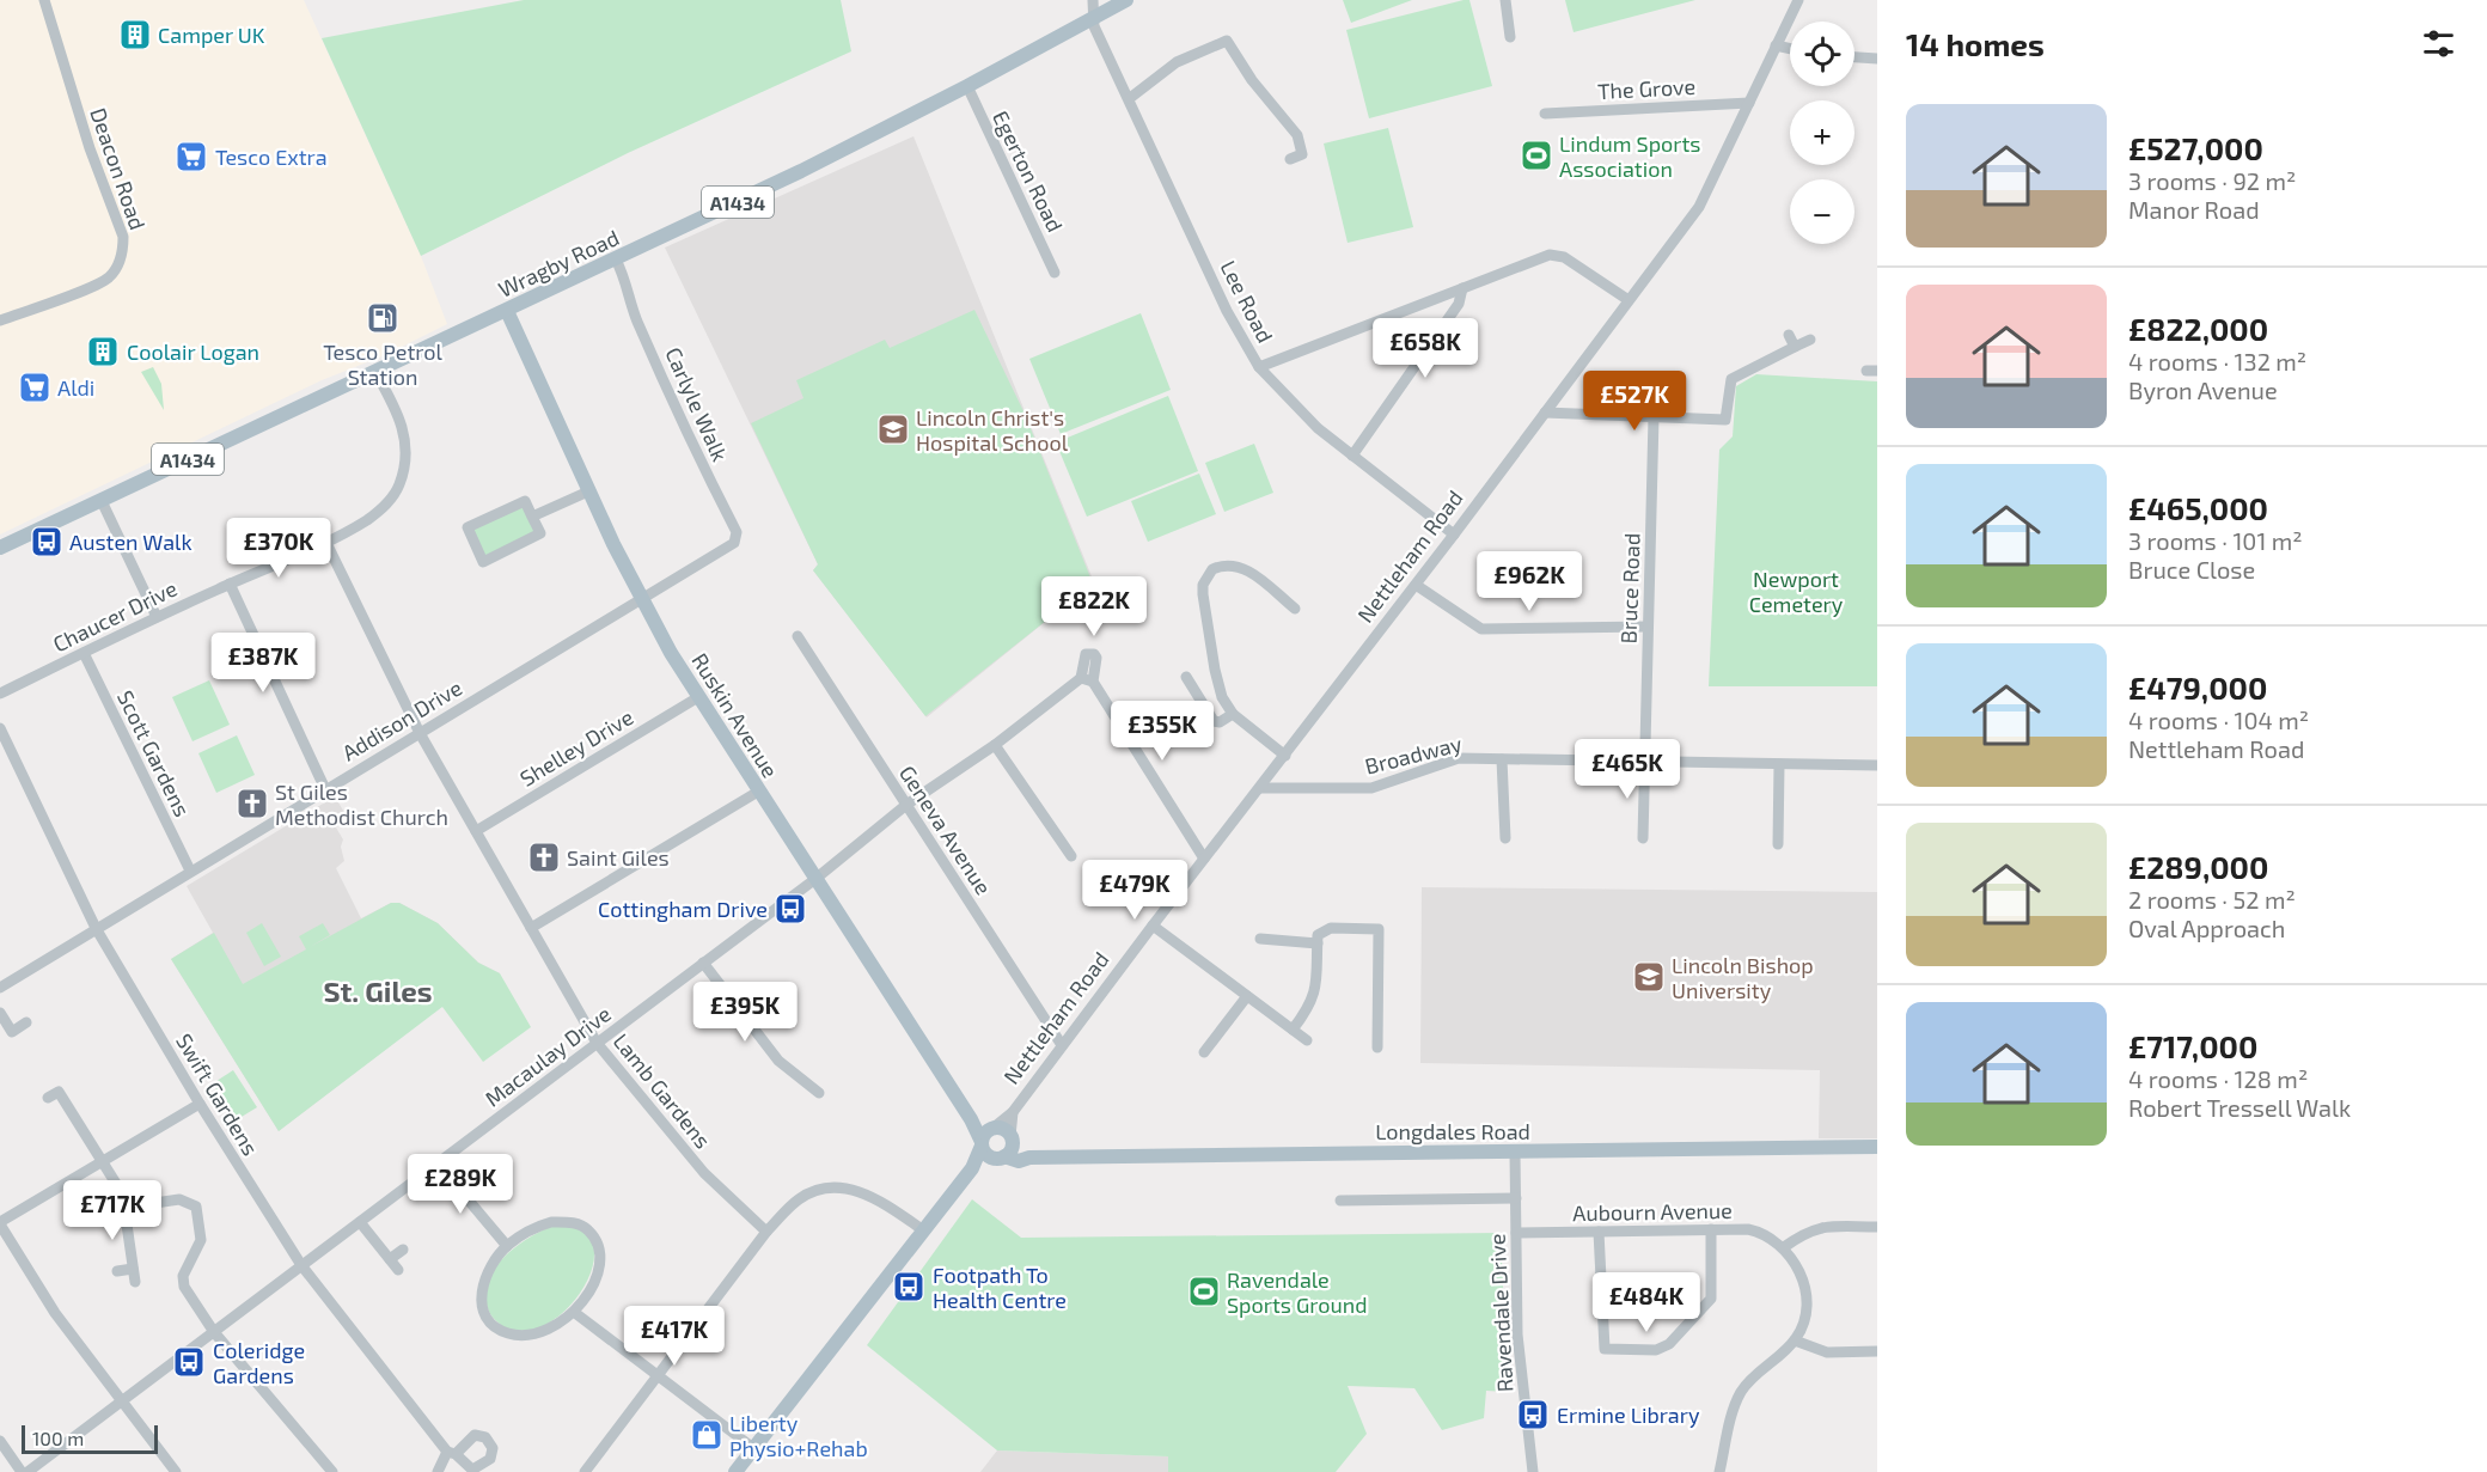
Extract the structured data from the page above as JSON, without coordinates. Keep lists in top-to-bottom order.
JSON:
{
  "streets": {
    "main road": [
      "A1434",
      "Wragby Road",
      "Ruskin Avenue",
      "Longdales Road"
    ],
    "street": [
      "The Grove",
      "Deacon Road",
      "Egerton Road",
      "Lee Road",
      "Carlyle Walk",
      "Nettleham Road",
      "Bruce Road",
      "Chaucer Drive",
      "Addison Drive",
      "Shelley Drive",
      "Scott Gardens",
      "Broadway",
      "Geneva Avenue",
      "Macaulay Drive",
      "Lamb Gardens",
      "Swift Gardens",
      "Aubourn Avenue",
      "Ravendale Drive"
    ]
  },
  "crossings": [
    ["The Grove", "Nettleham Road"],
    ["Egerton Road", "Wragby Road"],
    ["Wragby Road", "Lee Road"],
    ["Wragby Road", "Carlyle Walk"],
    ["Wragby Road", "Chaucer Drive"],
    ["Wragby Road", "Ruskin Avenue"],
    ["Lee Road", "Nettleham Road"],
    ["Carlyle Walk", "Addison Drive"],
    ["Nettleham Road", "Ruskin Avenue"],
    ["Nettleham Road", "Broadway"],
    ["Nettleham Road", "Geneva Avenue"],
    ["Nettleham Road", "Macaulay Drive"],
    ["Nettleham Road", "Longdales Road"],
    ["Bruce Road", "Broadway"],
    ["Chaucer Drive", "Scott Gardens"],
    ["Chaucer Drive", "Lamb Gardens"],
    ["Ruskin Avenue", "Addison Drive"],
    ["Ruskin Avenue", "Shelley Drive"],
    ["Ruskin Avenue", "Macaulay Drive"],
    ["Ruskin Avenue", "Longdales Road"],
    ["Addison Drive", "Scott Gardens"],
    ["Addison Drive", "Lamb Gardens"],
    ["Addison Drive", "Swift Gardens"],
    ["Shelley Drive", "Lamb Gardens"],
    ["Geneva Avenue", "Macaulay Drive"],
    ["Macaulay Drive", "Lamb Gardens"],
    ["Macaulay Drive", "Swift Gardens"],
    ["Longdales Road", "Ravendale Drive"],
    ["Aubourn Avenue", "Ravendale Drive"]
  ],
  "districts": ["St. Giles"],
  "parks": ["Newport Cemetery"],
  "places": {
    "building": ["Camper UK", "Coolair Logan"],
    "sports": ["Lindum Sports Association", "Ravendale Sports Ground"],
    "supermarket": ["Tesco Extra", "Aldi"],
    "fuel station": ["Tesco Petrol Station"],
    "school or university": ["Lincoln Christ's Hospital School", "Lincoln Bishop University"],
    "bus stop": [
      "Austen Walk",
      "Cottingham Drive",
      "Footpath To Health Centre",
      "Coleridge Gardens",
      "Ermine Library"
    ],
    "church": ["St Giles Methodist Church", "Saint Giles"],
    "shop": ["Liberty Physio+Rehab"]
  },
  "scale_bar": "100 m",
  "page": {
    "heading": "14 homes",
    "map_buttons": ["+", "−"],
    "list": [
      {
        "name": "£527,000",
        "note": "3 rooms · 92 m² · Manor Road"
      },
      {
        "name": "£822,000",
        "note": "4 rooms · 132 m² · Byron Avenue"
      },
      {
        "name": "£465,000",
        "note": "3 rooms · 101 m² · Bruce Close"
      },
      {
        "name": "£479,000",
        "note": "4 rooms · 104 m² · Nettleham Road"
      },
      {
        "name": "£289,000",
        "note": "2 rooms · 52 m² · Oval Approach"
      },
      {
        "name": "£717,000",
        "note": "4 rooms · 128 m² · Robert Tressell Walk"
      }
    ],
    "price": [
      "£658K",
      "£527K",
      "£370K",
      "£962K",
      "£822K",
      "£387K",
      "£355K",
      "£465K",
      "£479K",
      "£395K",
      "£289K",
      "£717K",
      "£484K",
      "£417K"
    ],
    "scale": "100 m"
  }
}
